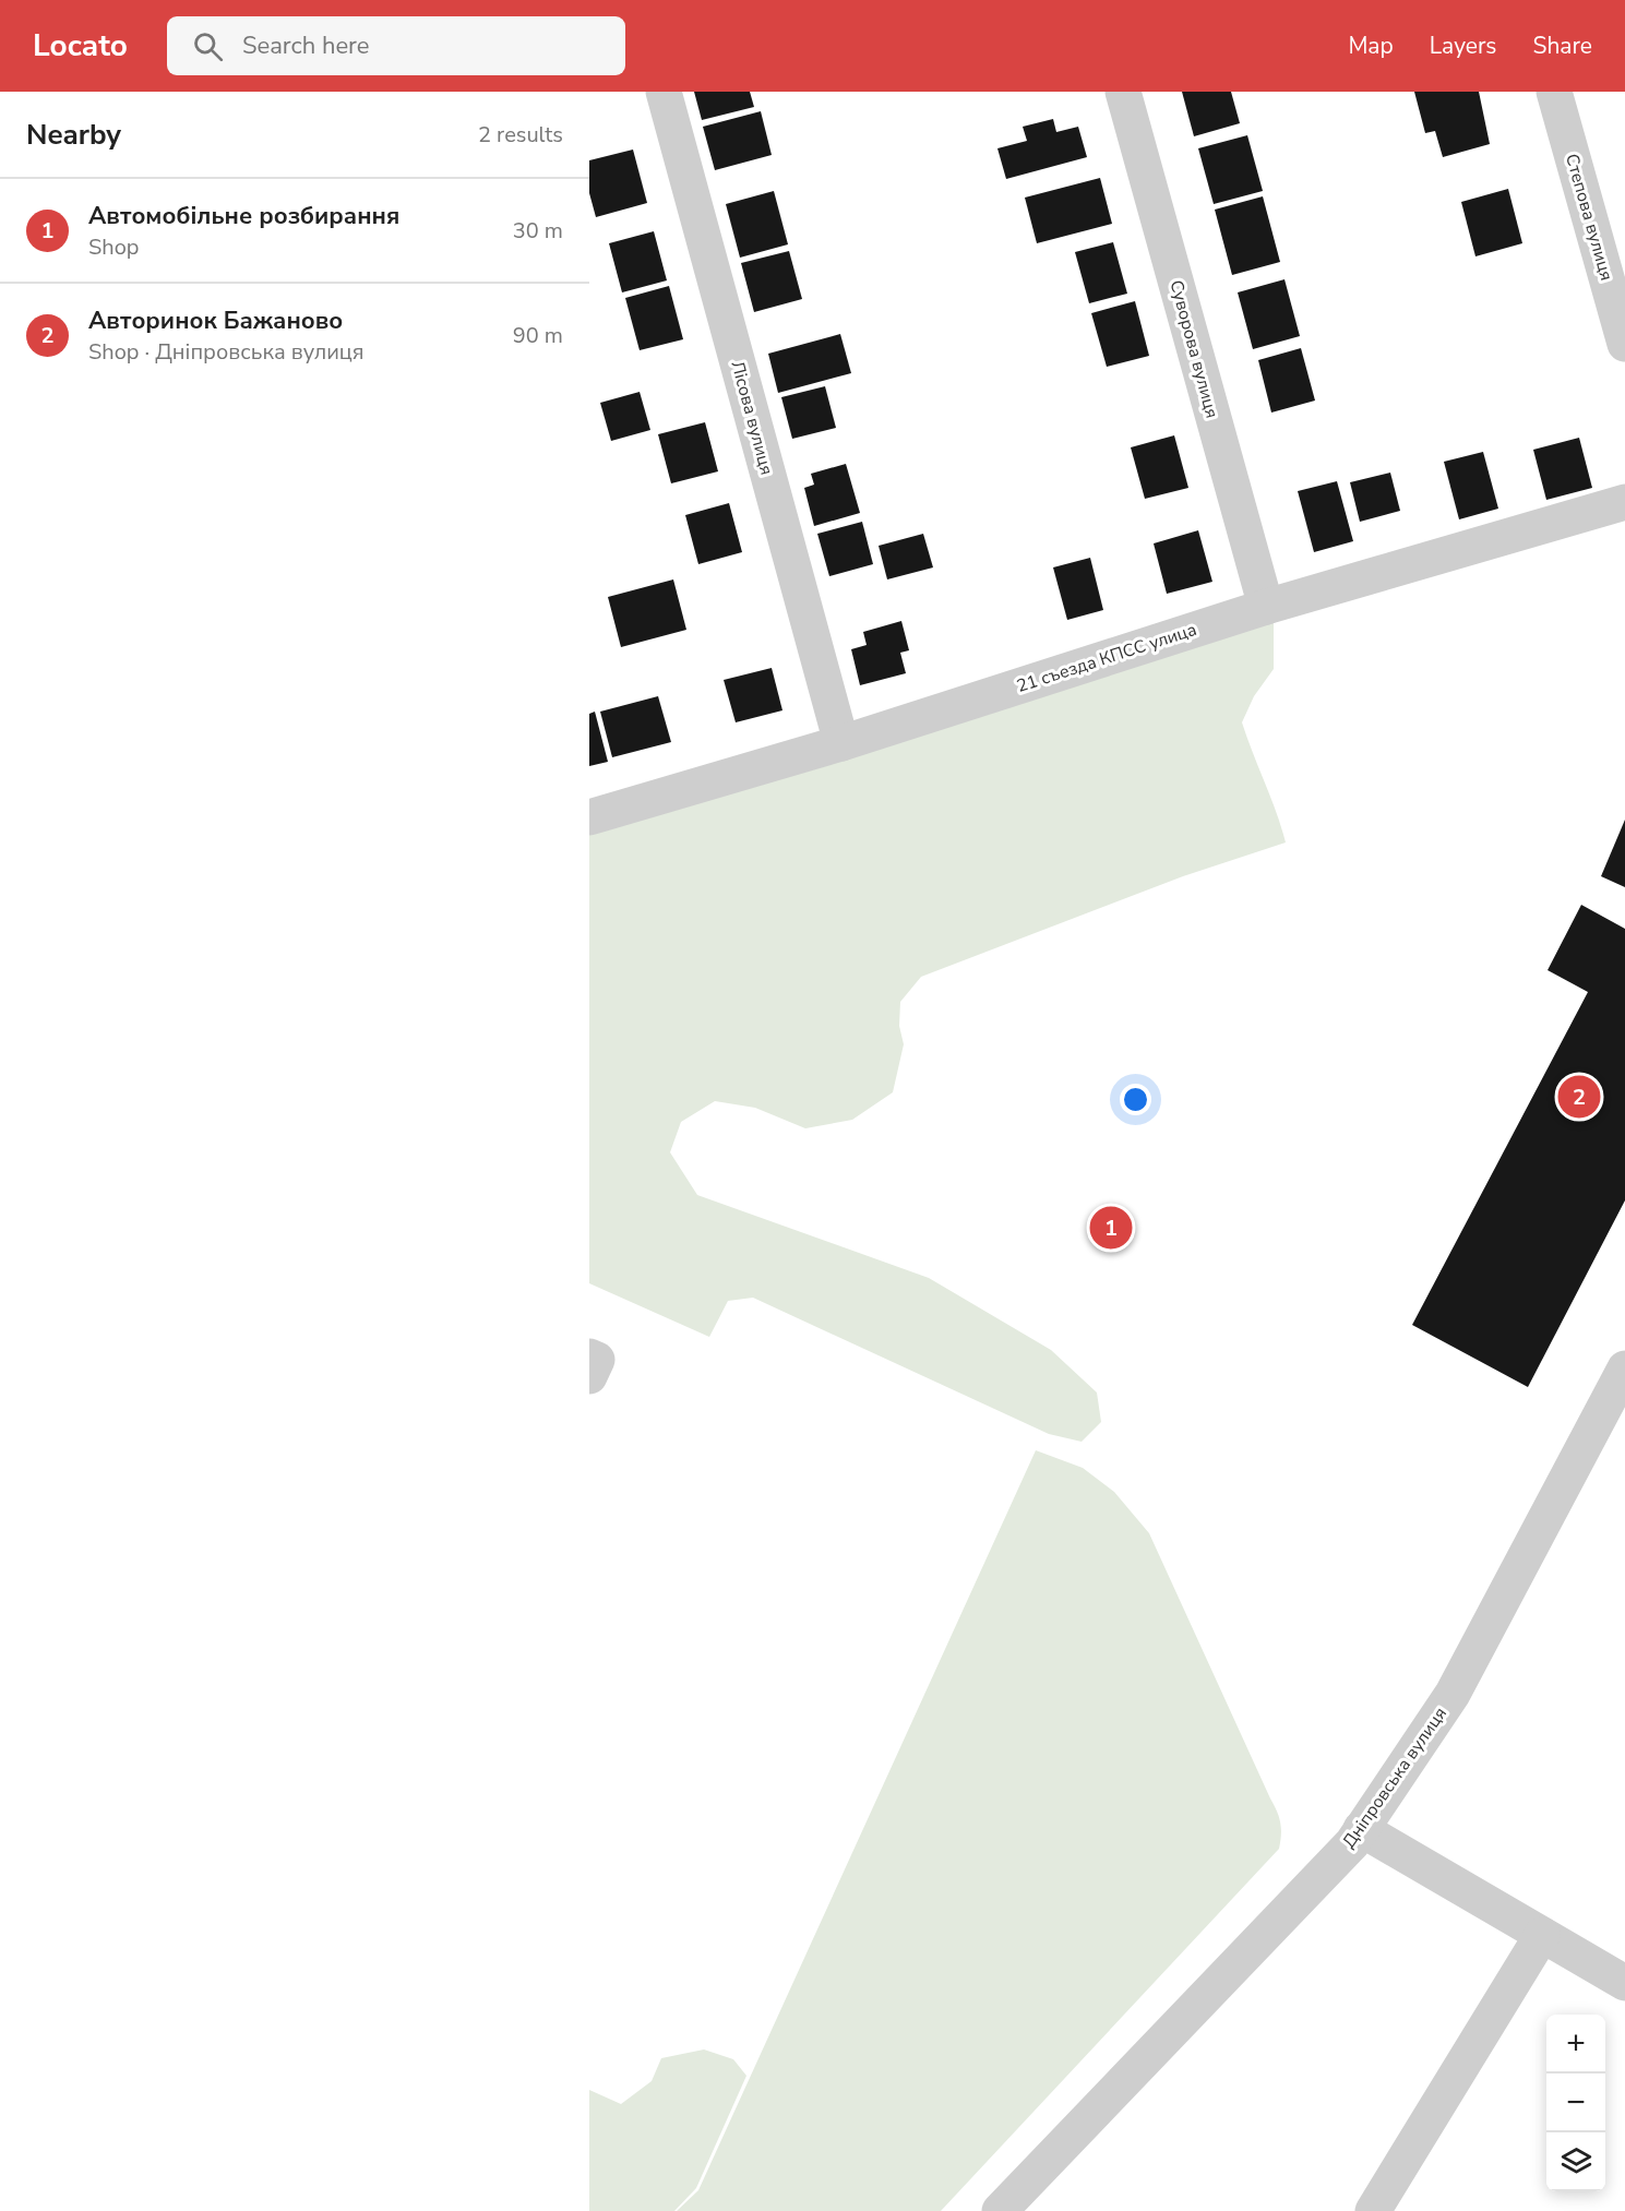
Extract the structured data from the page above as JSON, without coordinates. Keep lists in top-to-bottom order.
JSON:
{
  "streets": {
    "street": [
      "Степова вулиця",
      "Суворова вулиця",
      "Лісова вулиця",
      "21 съезда КПСС улица",
      "Дніпровська вулиця"
    ]
  },
  "crossings": [
    ["Суворова вулиця", "21 съезда КПСС улица"],
    ["Лісова вулиця", "21 съезда КПСС улица"]
  ],
  "page": {
    "header": "Locato",
    "search": "Search here",
    "nav": ["Map", "Layers", "Share"],
    "heading": ["Nearby", "2 results"],
    "list": [
      {
        "mark": "1",
        "name": "Автомобільне розбирання",
        "note": "Shop",
        "value": "30 m"
      },
      {
        "mark": "2",
        "name": "Авторинок Бажаново",
        "note": "Shop · Дніпровська вулиця",
        "value": "90 m"
      }
    ],
    "pins": ["2", "1"],
    "map_buttons": ["+", "−"]
  }
}
